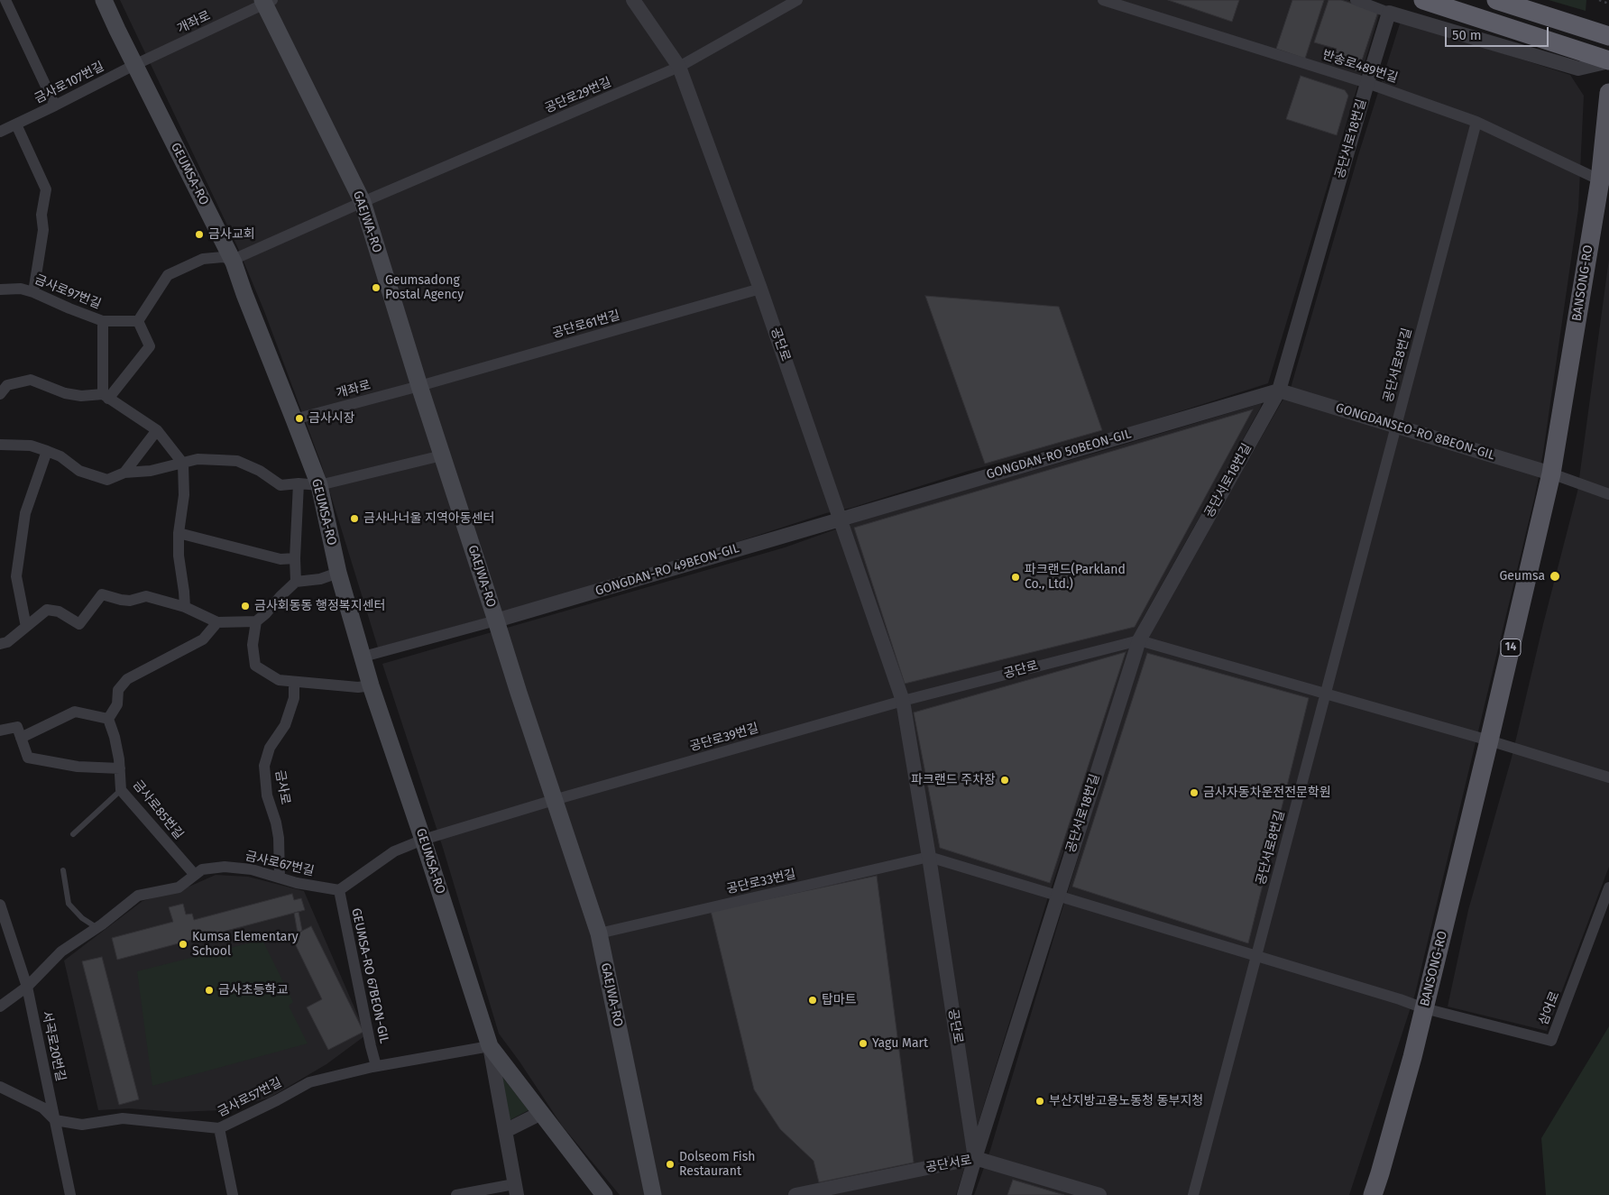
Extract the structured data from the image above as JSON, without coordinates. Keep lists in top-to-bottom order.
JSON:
{
  "streets": {
    "main road": [
      "GEUMSA-RO",
      "GAEJWA-RO",
      "BANSONG-RO",
      "14"
    ],
    "street": [
      "개좌로",
      "반송로489번길",
      "금사로107번길",
      "공단로29번길",
      "공단서로18번길",
      "금사로97번길",
      "공단로61번길",
      "공단로",
      "공단서로8번길",
      "GONGDANSEO-RO 8BEON-GIL",
      "GONGDAN-RO 50BEON-GIL",
      "GONGDAN-RO 49BEON-GIL",
      "공단로39번길",
      "금사로",
      "금사로85번길",
      "금사로67번길",
      "공단로33번길",
      "GEUMSA-RO 67BEON-GIL",
      "삼어로",
      "서곡로20번길",
      "금사로57번길",
      "공단서로"
    ]
  },
  "crossings": [
    ["개좌로", "금사로107번길"],
    ["개좌로", "GEUMSA-RO"],
    ["개좌로", "GAEJWA-RO"],
    ["개좌로", "공단로61번길"],
    ["반송로489번길", "공단서로18번길"],
    ["반송로489번길", "BANSONG-RO"],
    ["반송로489번길", "공단서로8번길"],
    ["금사로107번길", "GEUMSA-RO"],
    ["공단로29번길", "GAEJWA-RO"],
    ["공단로29번길", "공단로"],
    ["공단서로18번길", "공단로"],
    ["공단서로18번길", "GONGDANSEO-RO 8BEON-GIL"],
    ["공단서로18번길", "GONGDAN-RO 50BEON-GIL"],
    ["공단서로18번길", "공단서로"],
    ["GEUMSA-RO", "GAEJWA-RO"],
    ["GEUMSA-RO", "금사로57번길"],
    ["GAEJWA-RO", "공단로61번길"],
    ["GAEJWA-RO", "GONGDAN-RO 49BEON-GIL"],
    ["GAEJWA-RO", "공단로39번길"],
    ["GAEJWA-RO", "공단로33번길"],
    ["BANSONG-RO", "GONGDANSEO-RO 8BEON-GIL"],
    ["BANSONG-RO", "삼어로"],
    ["공단로61번길", "공단로"],
    ["공단로", "GONGDAN-RO 50BEON-GIL"],
    ["공단로", "GONGDAN-RO 49BEON-GIL"],
    ["공단로", "공단로39번길"],
    ["공단로", "공단로33번길"],
    ["공단로", "공단서로"],
    ["공단서로8번길", "GONGDANSEO-RO 8BEON-GIL"],
    ["GONGDANSEO-RO 8BEON-GIL", "GONGDAN-RO 50BEON-GIL"],
    ["GONGDAN-RO 50BEON-GIL", "GONGDAN-RO 49BEON-GIL"],
    ["금사로", "금사로67번길"],
    ["금사로85번길", "금사로67번길"],
    ["금사로67번길", "GEUMSA-RO 67BEON-GIL"],
    ["금사로67번길", "서곡로20번길"],
    ["GEUMSA-RO 67BEON-GIL", "금사로57번길"],
    ["서곡로20번길", "금사로57번길"]
  ],
  "places": [
    "금사교회",
    "Geumsadong Postal Agency",
    "금사시장",
    "금사나너울 지역아동센터",
    "Geumsa",
    "파크랜드(Parkland Co., Ltd.)",
    "금사회동동 행정복지센터",
    "파크랜드 주차장",
    "금사자동차운전전문학원",
    "Kumsa Elementary School",
    "금사초등학교",
    "탑마트",
    "Yagu Mart",
    "부산지방고용노동청 동부지청",
    "Dolseom Fish Restaurant"
  ],
  "scale_bar": "50 m"
}
